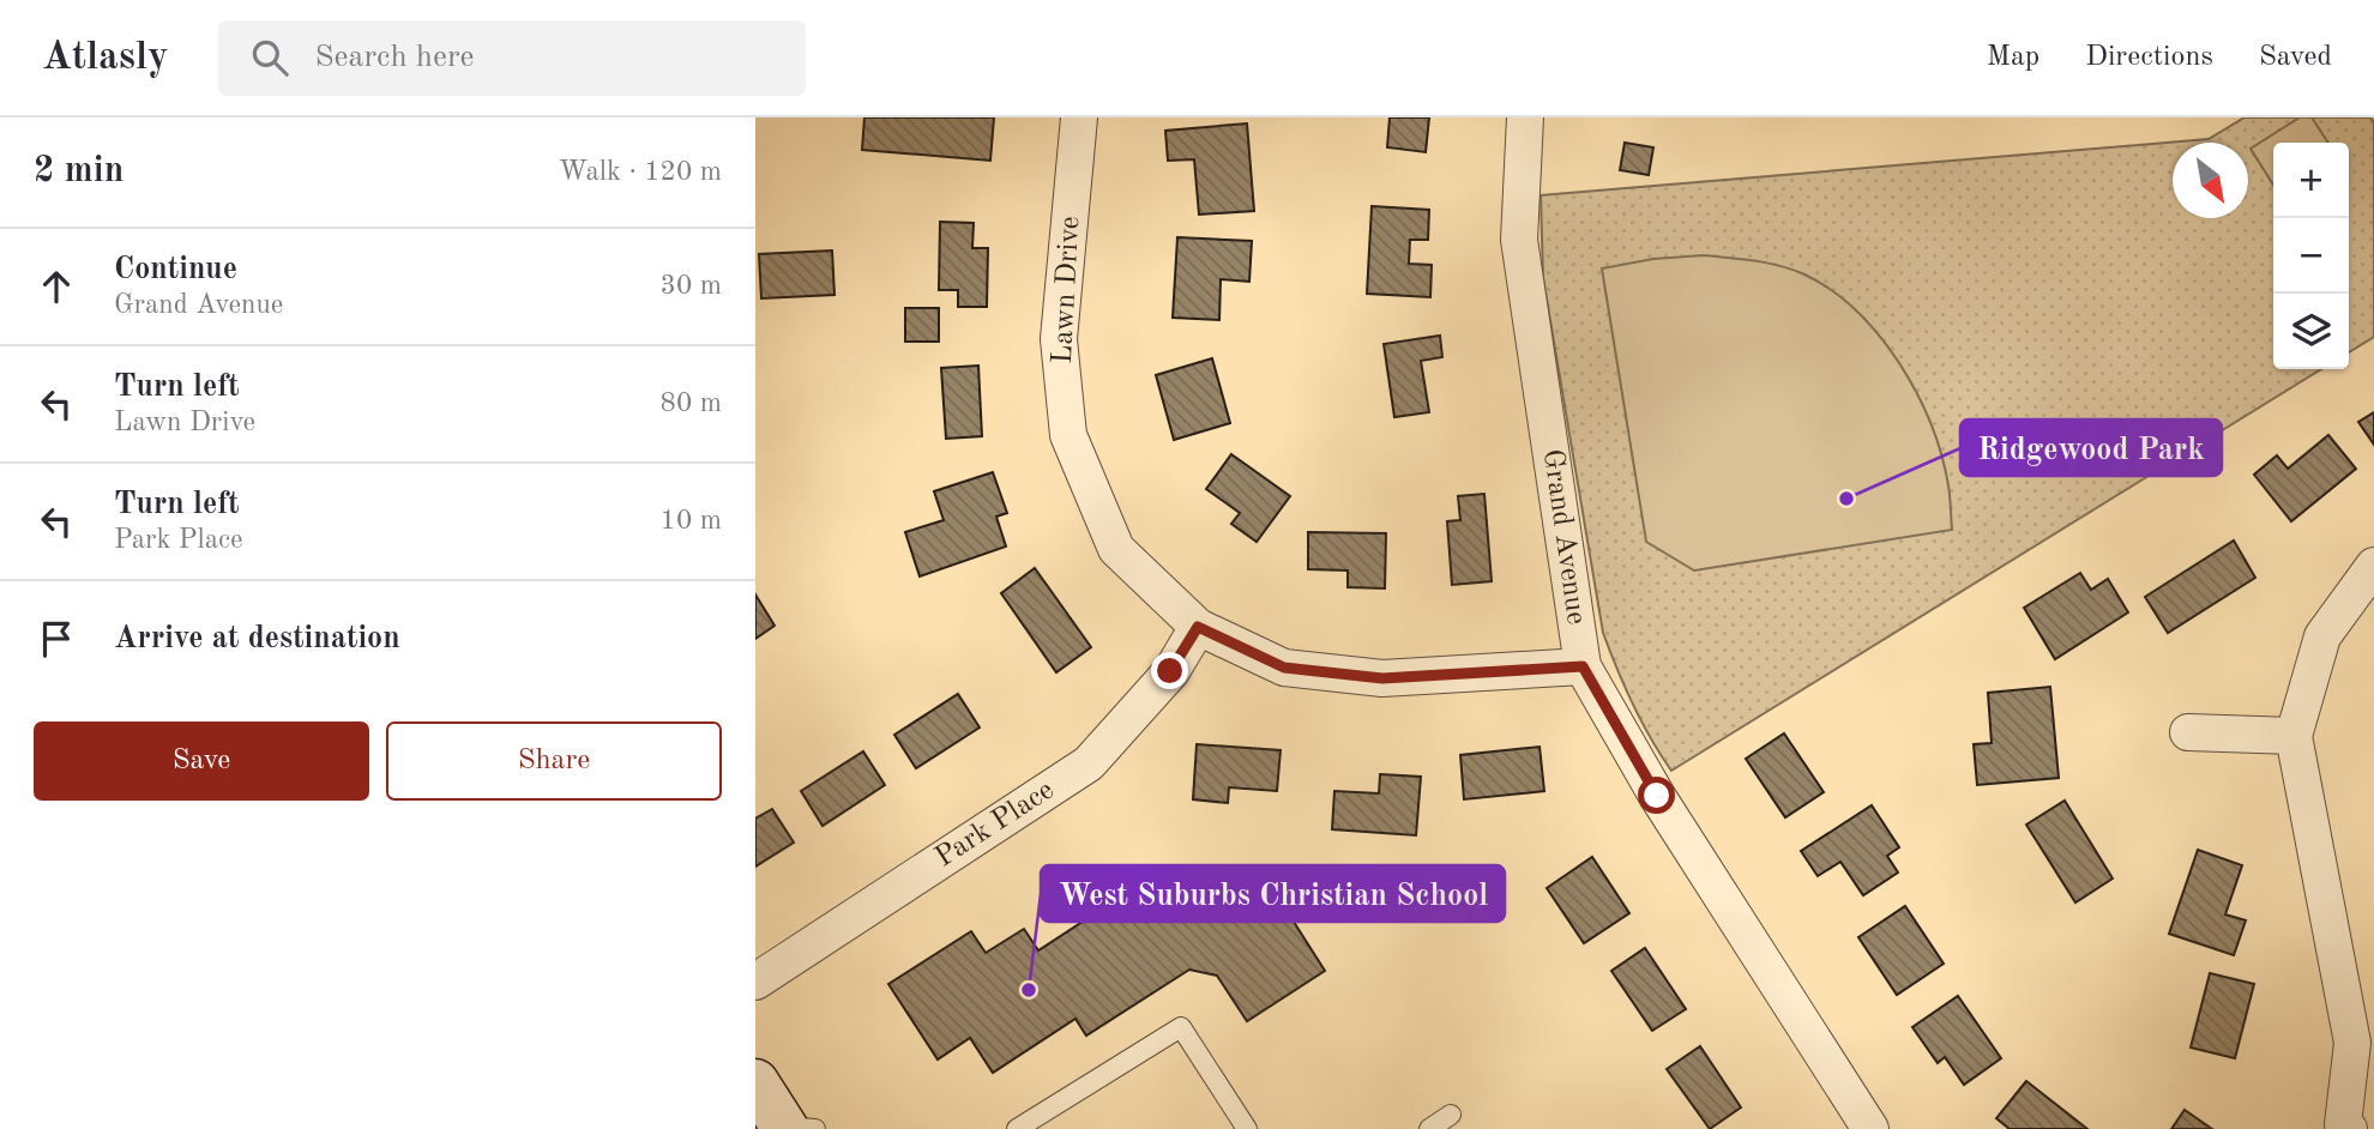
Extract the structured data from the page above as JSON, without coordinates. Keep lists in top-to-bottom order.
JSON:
{
  "streets": {
    "street": ["Lawn Drive", "Grand Avenue", "Park Place"]
  },
  "crossings": [
    ["Lawn Drive", "Grand Avenue"],
    ["Lawn Drive", "Park Place"]
  ],
  "places": ["Ridgewood Park", "West Suburbs Christian School"],
  "north": "bottom right",
  "page": {
    "header": "Atlasly",
    "search": "Search here",
    "nav": ["Map", "Directions", "Saved"],
    "heading": ["2 min", "Walk · 120 m"],
    "map_buttons": ["+", "−"],
    "list": [
      ["Continue", "Grand Avenue", "30 m"],
      ["Turn left", "Lawn Drive", "80 m"],
      ["Turn left", "Park Place", "10 m"],
      "Arrive at destination"
    ],
    "buttons": ["Save", "Share"]
  }
}
